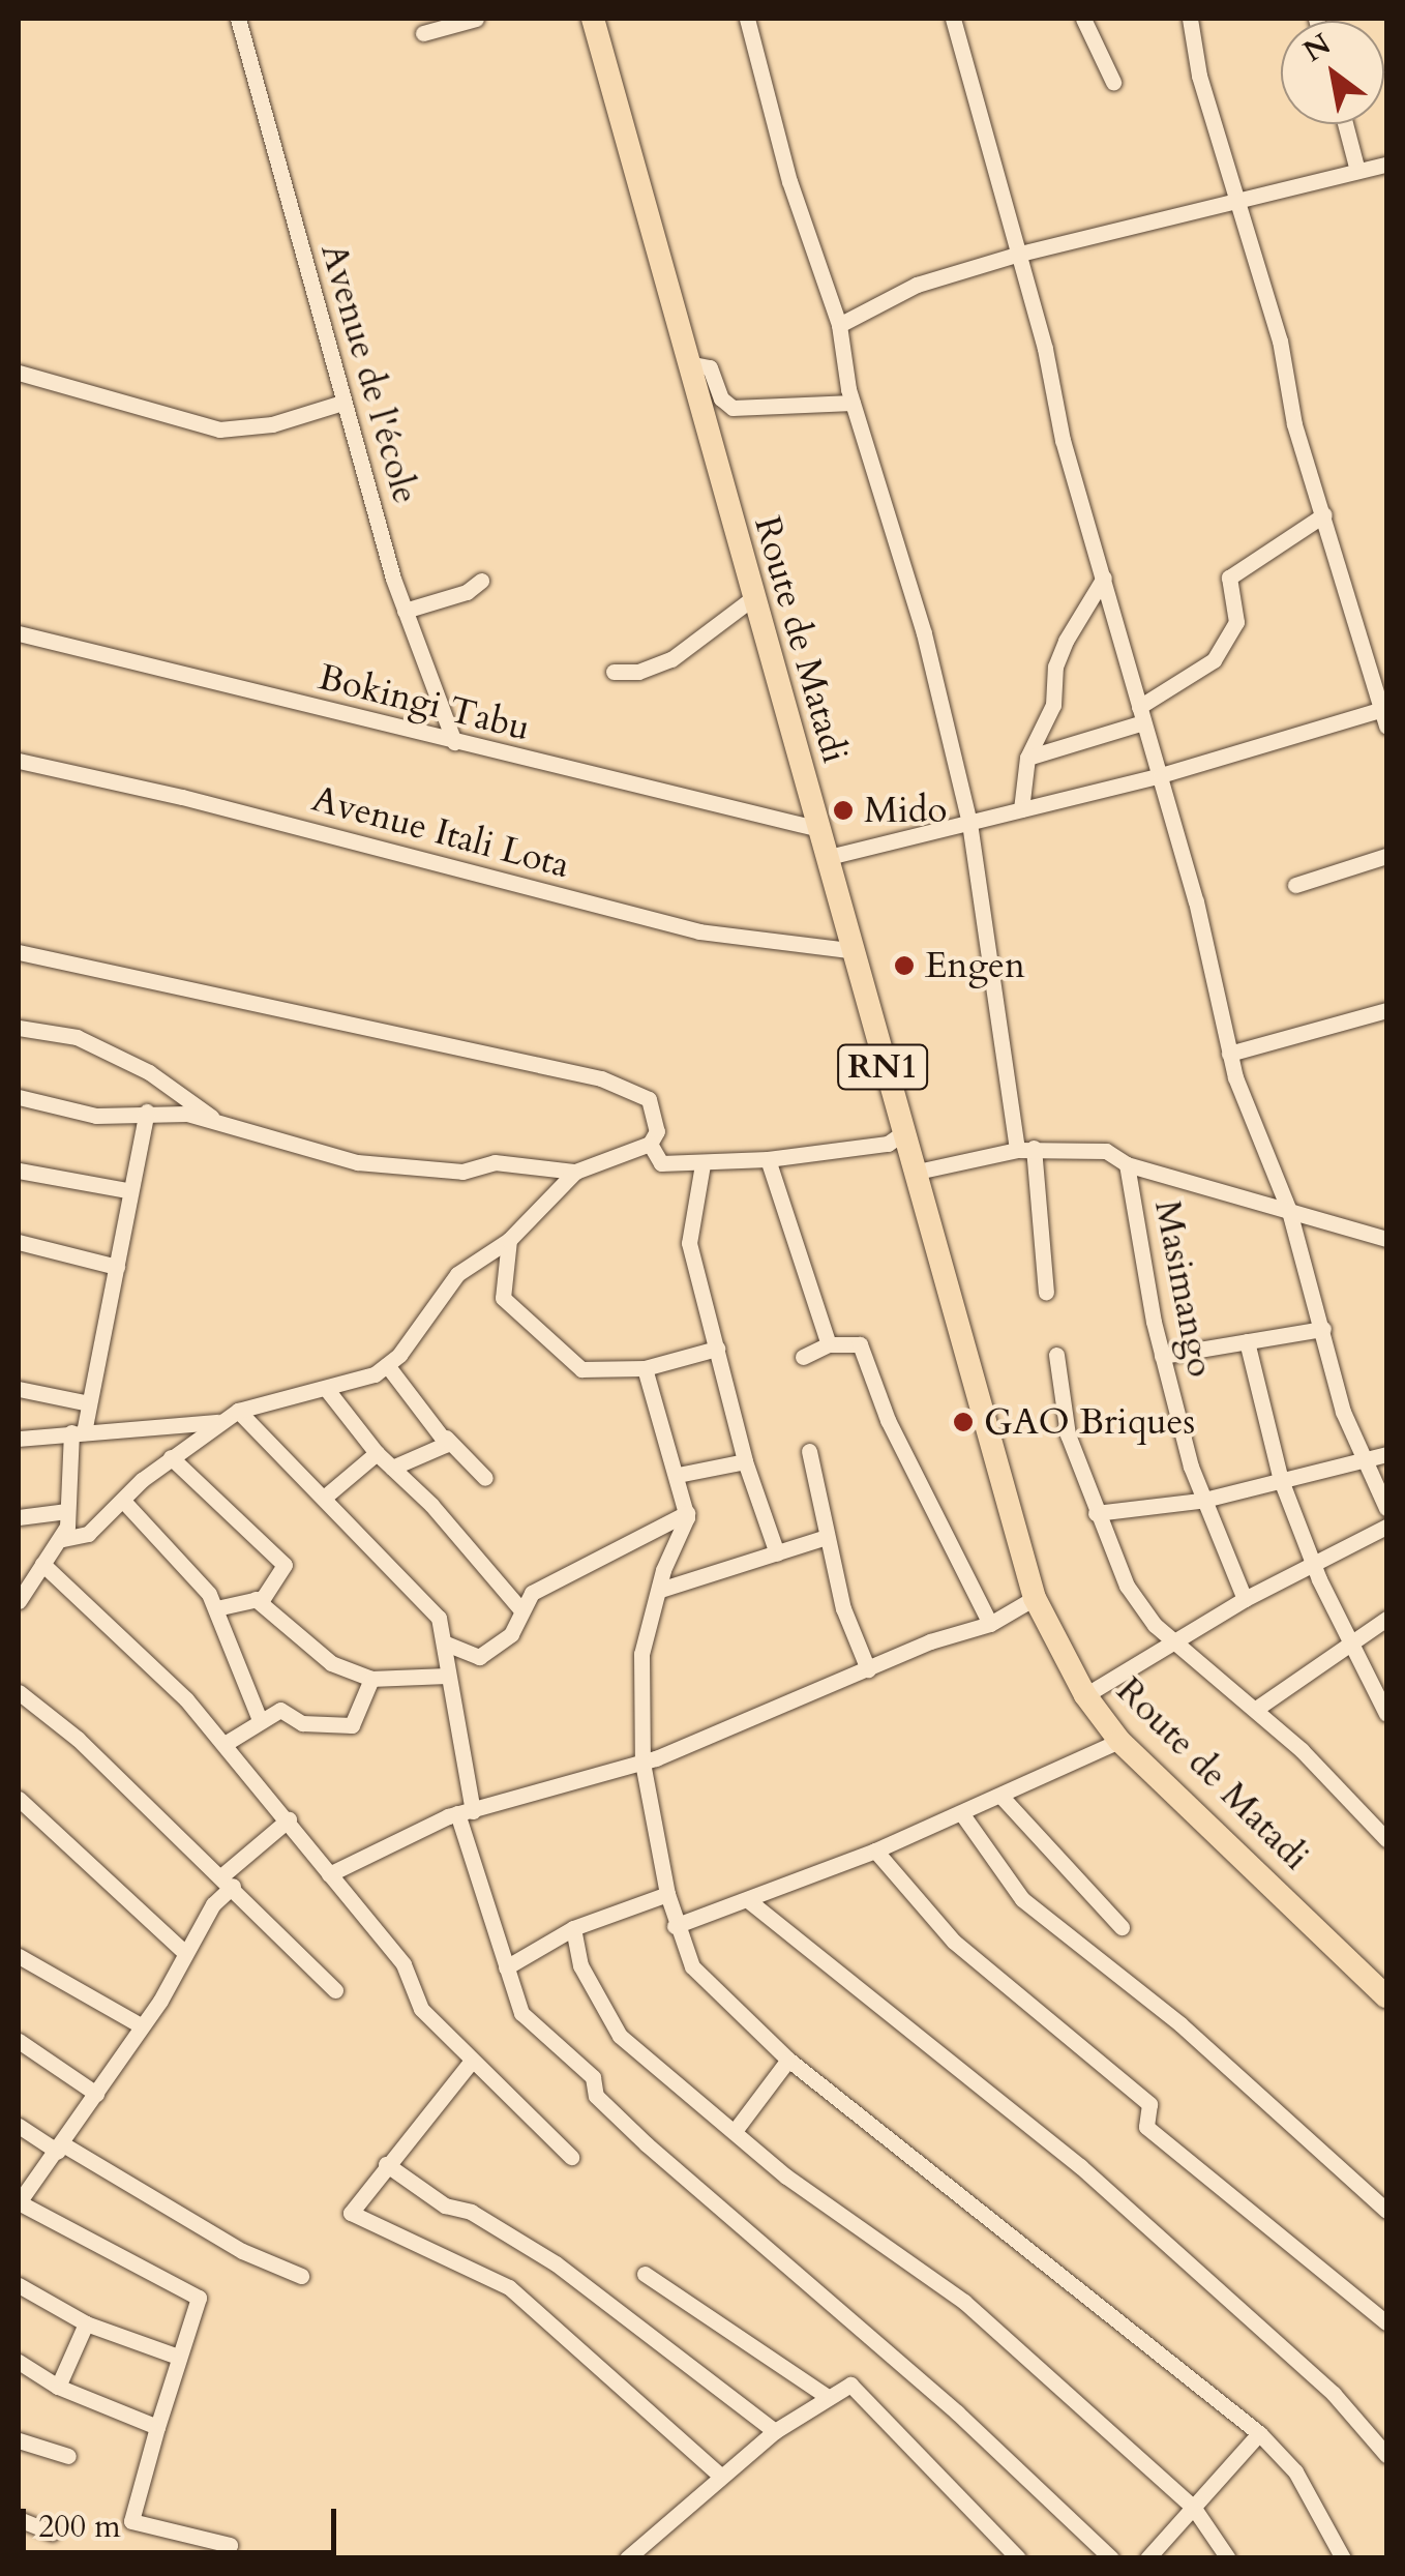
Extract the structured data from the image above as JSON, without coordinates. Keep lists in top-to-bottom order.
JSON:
{
  "streets": {
    "highway": ["Route de Matadi", "RN1"],
    "street": [
      "Avenue de l'école",
      "Bokingi Tabu",
      "Avenue Itali Lota",
      "Masimango"
    ]
  },
  "crossings": [
    ["Avenue de l'école", "Bokingi Tabu"],
    ["Route de Matadi", "Bokingi Tabu"],
    ["Route de Matadi", "Avenue Itali Lota"]
  ],
  "places": ["Mido", "Engen", "GAO Briques"],
  "scale_bar": "200 m",
  "north": "top left"
}
